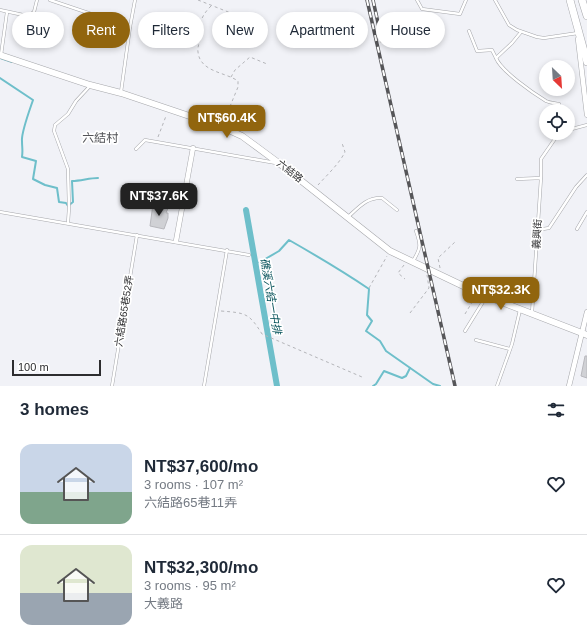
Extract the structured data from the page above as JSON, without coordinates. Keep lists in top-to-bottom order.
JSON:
{
  "streets": {
    "street": ["六結路"],
    "lane": ["義興街", "六結路65巷52弄"]
  },
  "crossings": [
    ["六結路", "義興街"]
  ],
  "districts": ["六結村"],
  "water": ["礁溪六結一中排"],
  "scale_bar": "100 m",
  "north": "bottom right",
  "page": {
    "chip": [
      "Buy",
      "Rent",
      "Filters",
      "New",
      "Apartment",
      "House"
    ],
    "price": ["NT$60.4K", "NT$37.6K", "NT$32.3K"],
    "scale": "100 m",
    "heading": "3 homes",
    "list": [
      {
        "name": "NT$37,600/mo",
        "note": "3 rooms · 107 m² · 六結路65巷11弄"
      },
      {
        "name": "NT$32,300/mo",
        "note": "3 rooms · 95 m² · 大義路"
      }
    ]
  }
}
